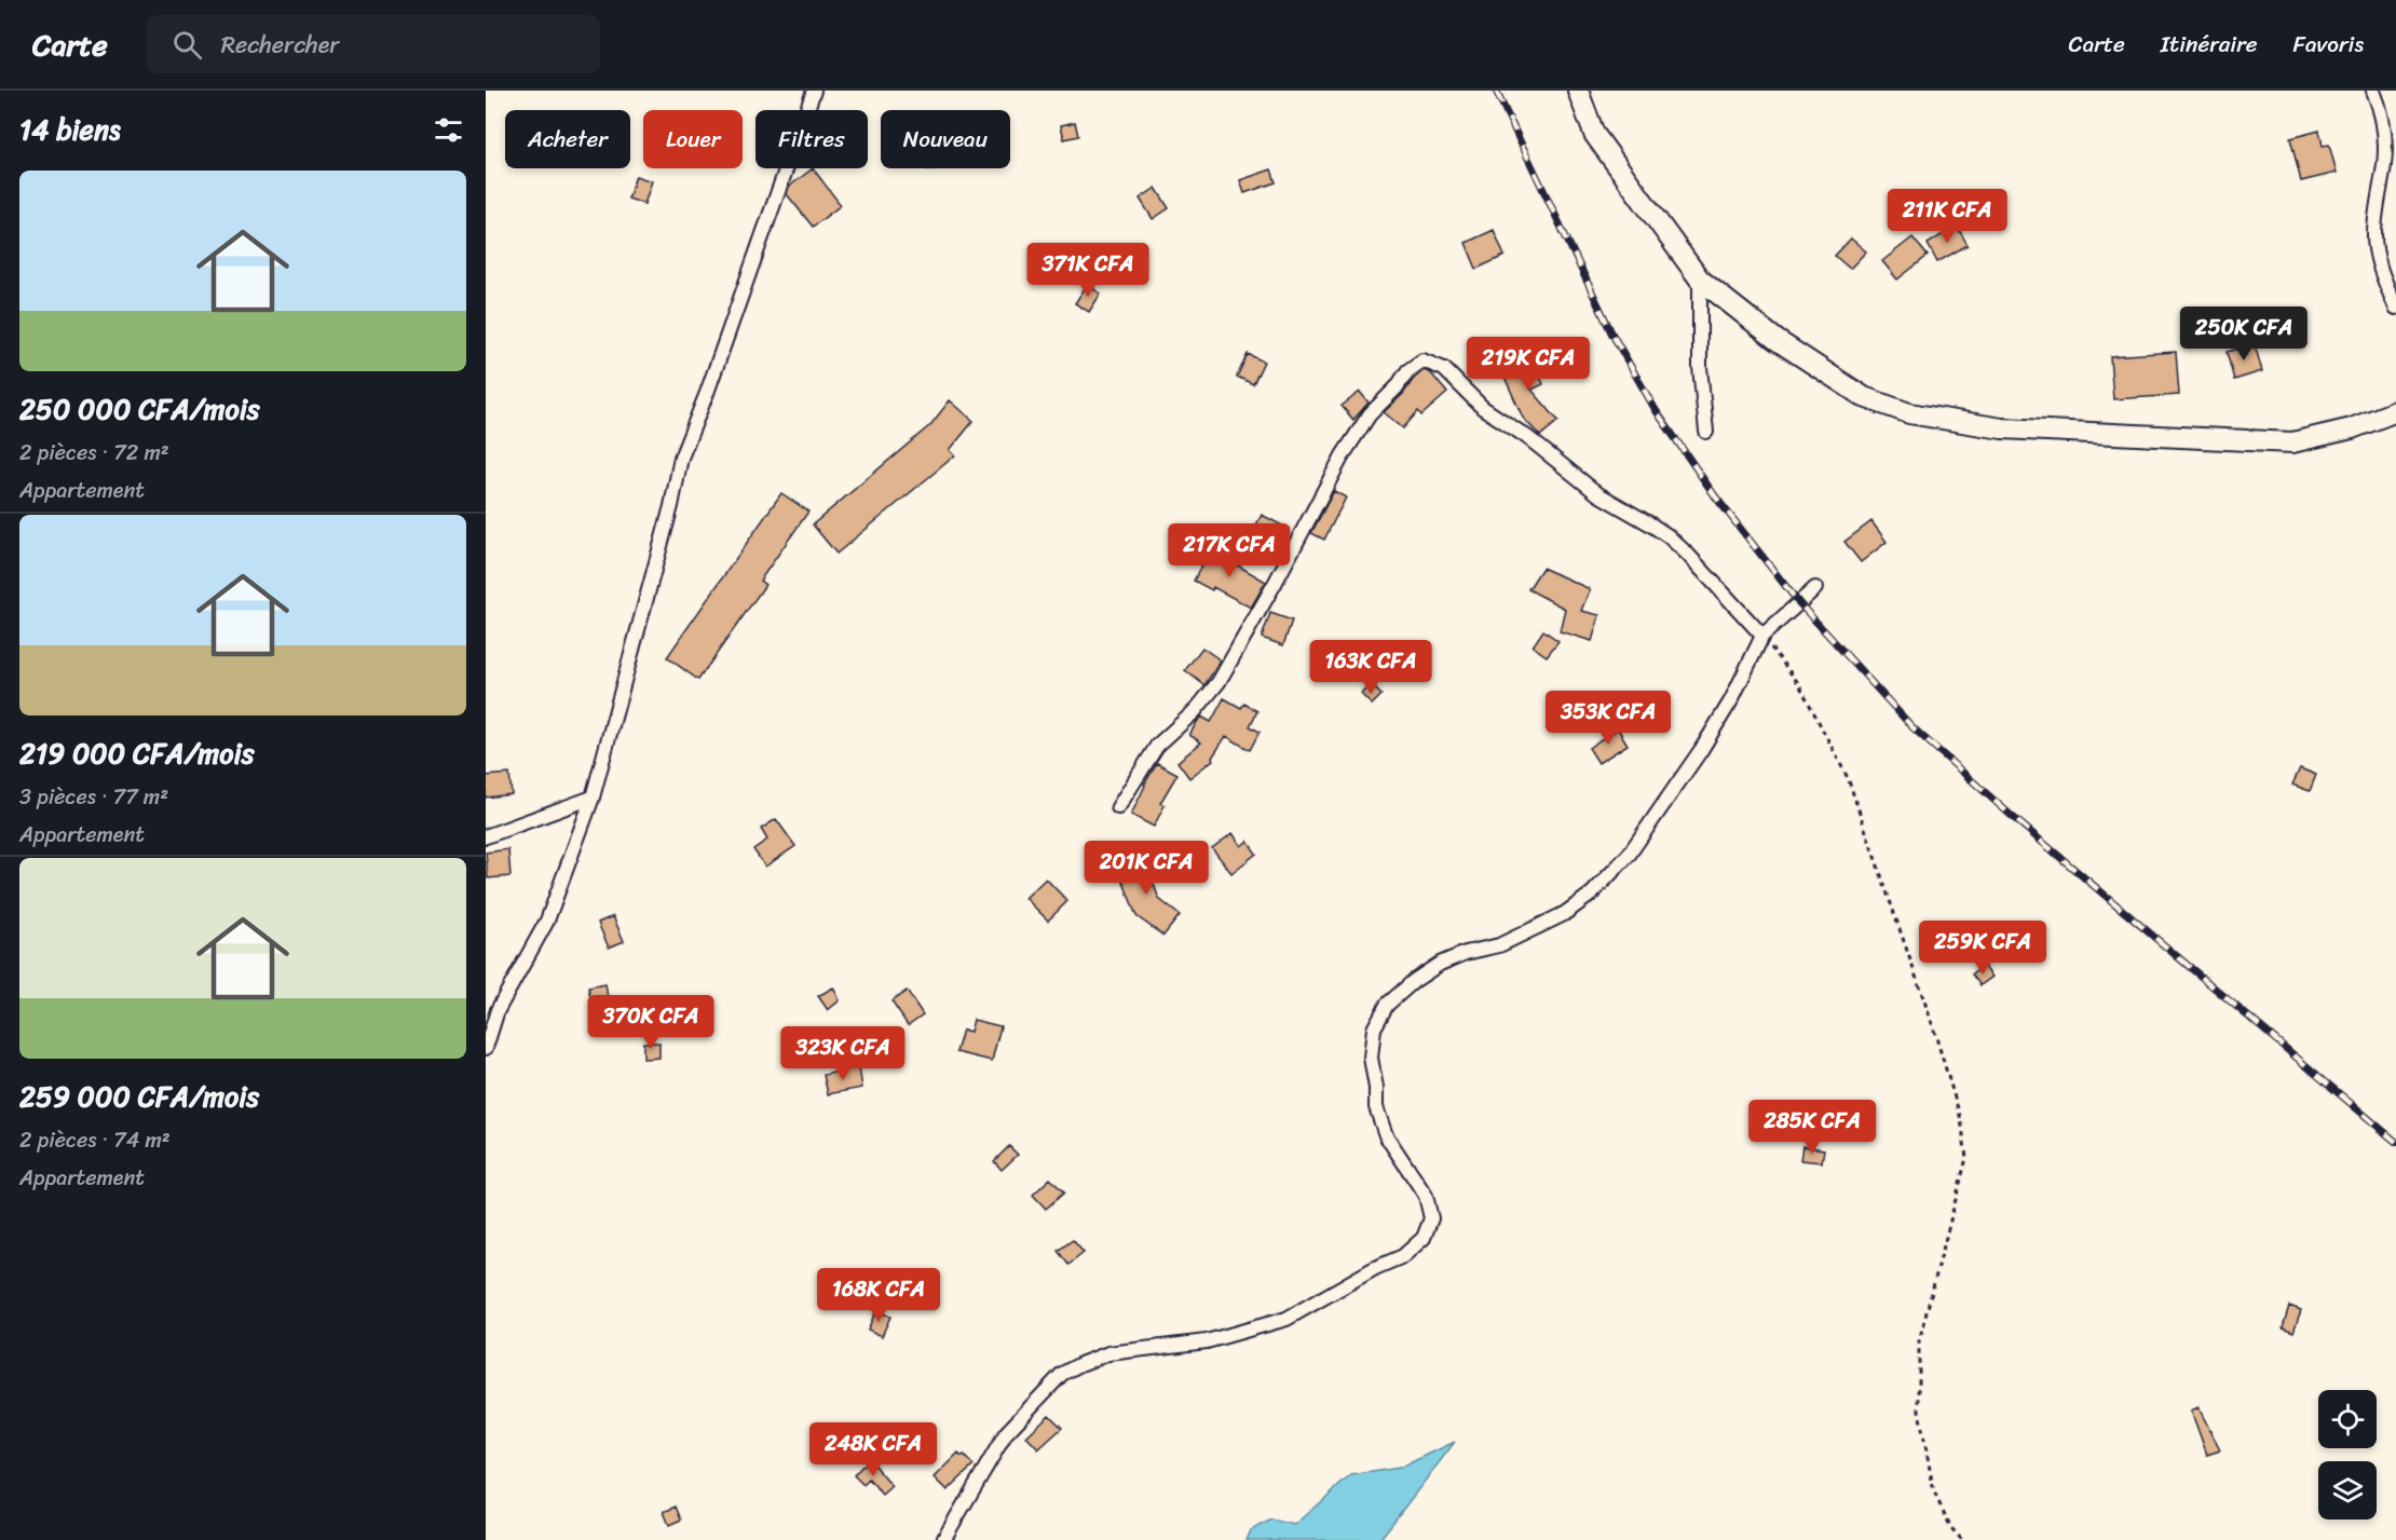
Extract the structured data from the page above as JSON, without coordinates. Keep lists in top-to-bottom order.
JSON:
{
  "page": {
    "header": "Carte",
    "search": "Rechercher",
    "nav": ["Carte", "Itinéraire", "Favoris"],
    "heading": "14 biens",
    "chip": [
      "Acheter",
      "Louer",
      "Filtres",
      "Nouveau"
    ],
    "list": [
      {
        "name": "250 000 CFA/mois",
        "note": "2 pièces · 72 m² · Appartement"
      },
      {
        "name": "219 000 CFA/mois",
        "note": "3 pièces · 77 m² · Appartement"
      },
      {
        "name": "259 000 CFA/mois",
        "note": "2 pièces · 74 m² · Appartement"
      }
    ],
    "price": [
      "211K CFA",
      "371K CFA",
      "250K CFA",
      "219K CFA",
      "217K CFA",
      "163K CFA",
      "353K CFA",
      "201K CFA",
      "259K CFA",
      "370K CFA",
      "323K CFA",
      "285K CFA",
      "168K CFA",
      "248K CFA"
    ]
  }
}
